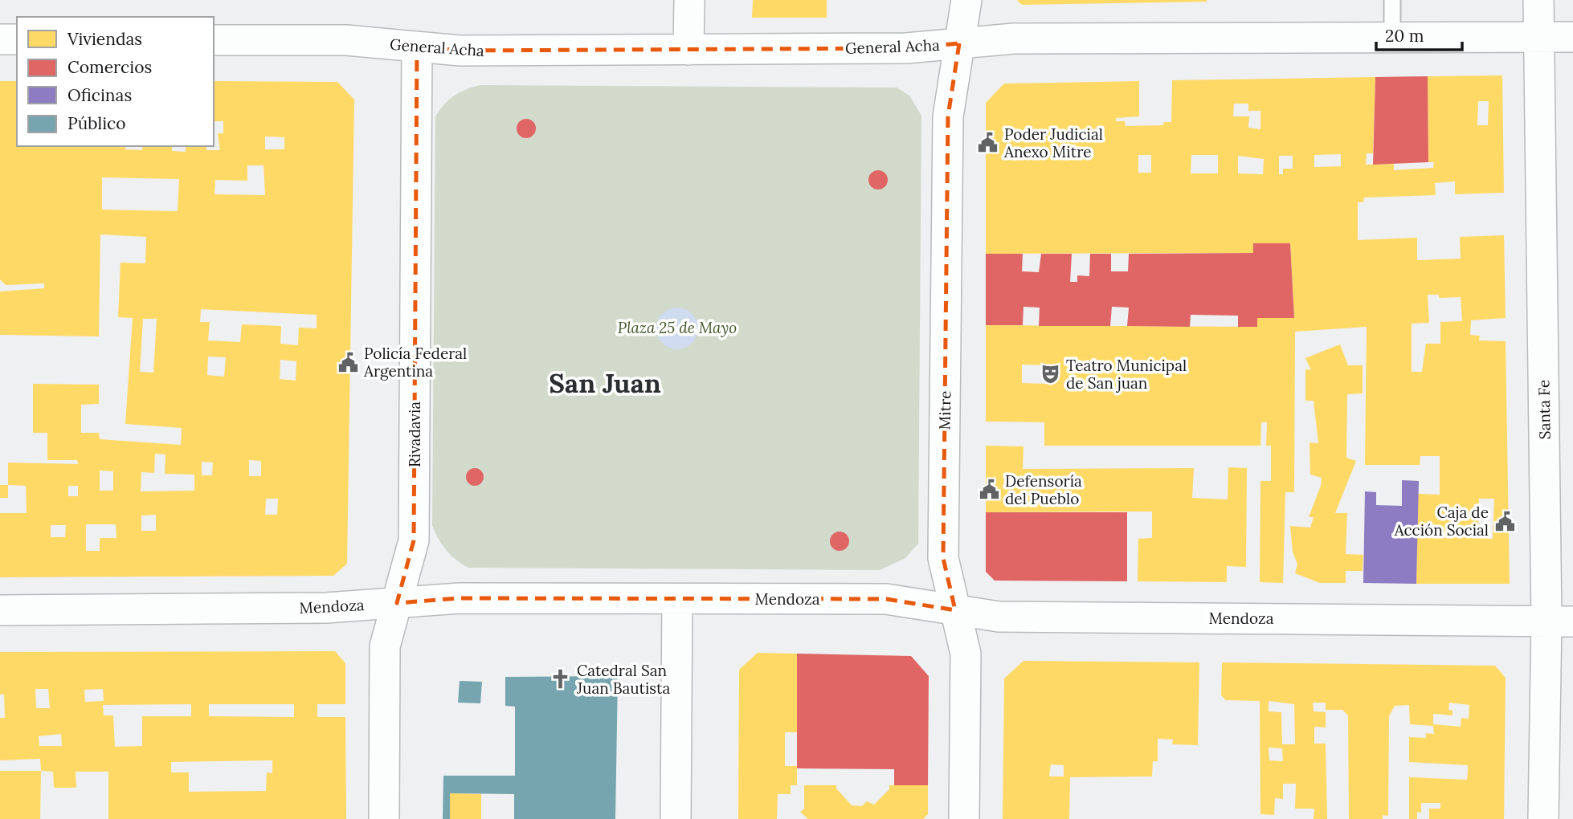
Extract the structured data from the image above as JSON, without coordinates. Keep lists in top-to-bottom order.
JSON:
{
  "streets": {
    "street": [
      "General Acha",
      "Santa Fe",
      "Mitre",
      "Rivadavia",
      "Mendoza"
    ]
  },
  "crossings": [
    ["General Acha", "Santa Fe"],
    ["General Acha", "Mitre"],
    ["General Acha", "Rivadavia"],
    ["Santa Fe", "Mendoza"],
    ["Mitre", "Mendoza"],
    ["Rivadavia", "Mendoza"]
  ],
  "districts": ["San Juan"],
  "parks": ["Plaza 25 de Mayo"],
  "places": {
    "public building": [
      "Poder Judicial Anexo Mitre",
      "Policía Federal Argentina",
      "Defensoría del Pueblo",
      "Caja de Acción Social"
    ],
    "theatre": ["Teatro Municipal de San juan"],
    "church": ["Catedral San Juan Bautista"]
  },
  "legend": [
    "Viviendas",
    "Comercios",
    "Oficinas",
    "Público"
  ],
  "scale_bar": "20 m"
}
